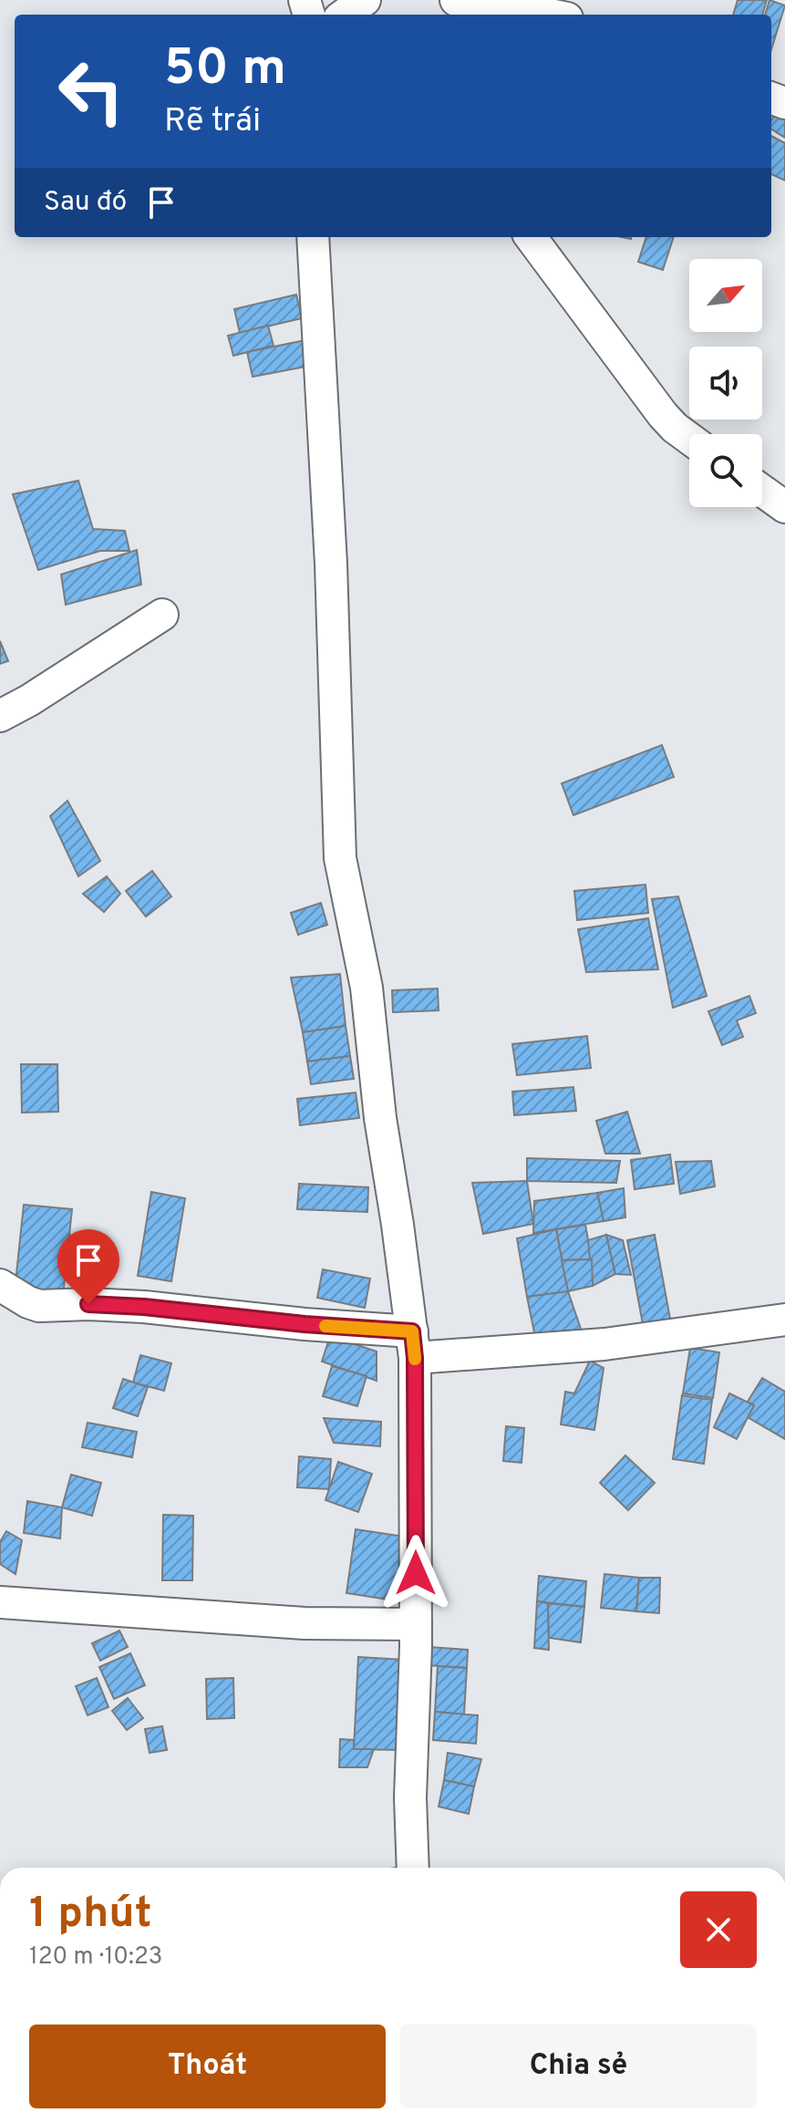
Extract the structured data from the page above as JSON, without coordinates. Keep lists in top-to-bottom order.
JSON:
{
  "north": "top right",
  "page": {
    "turn": ["50 m", "Rẽ trái"],
    "then": "Sau đó",
    "heading": ["1 phút", "120 m · 10:23"],
    "buttons": ["Thoát", "Chia sẻ"]
  }
}
